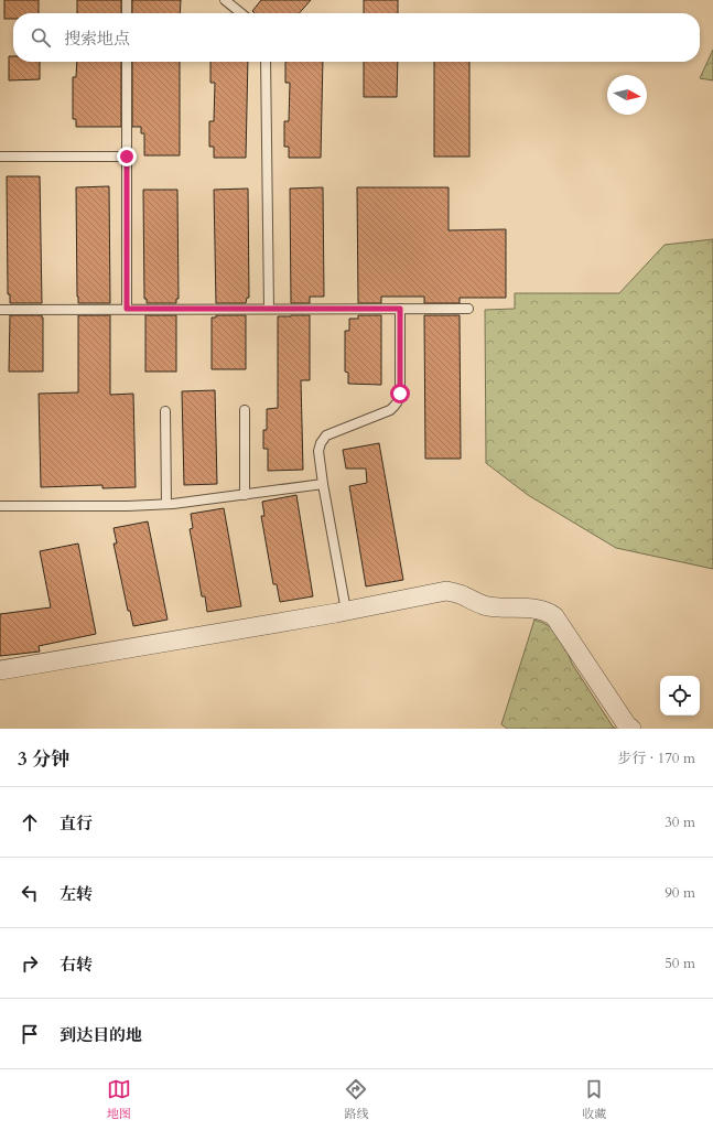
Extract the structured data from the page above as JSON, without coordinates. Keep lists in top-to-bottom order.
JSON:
{
  "north": "right",
  "page": {
    "search": "搜索地点",
    "heading": ["3 分钟", "步行 · 170 m"],
    "list": [
      ["直行", "30 m"],
      ["左转", "90 m"],
      ["右转", "50 m"],
      "到达目的地"
    ],
    "nav": ["地图", "路线", "收藏"]
  }
}
